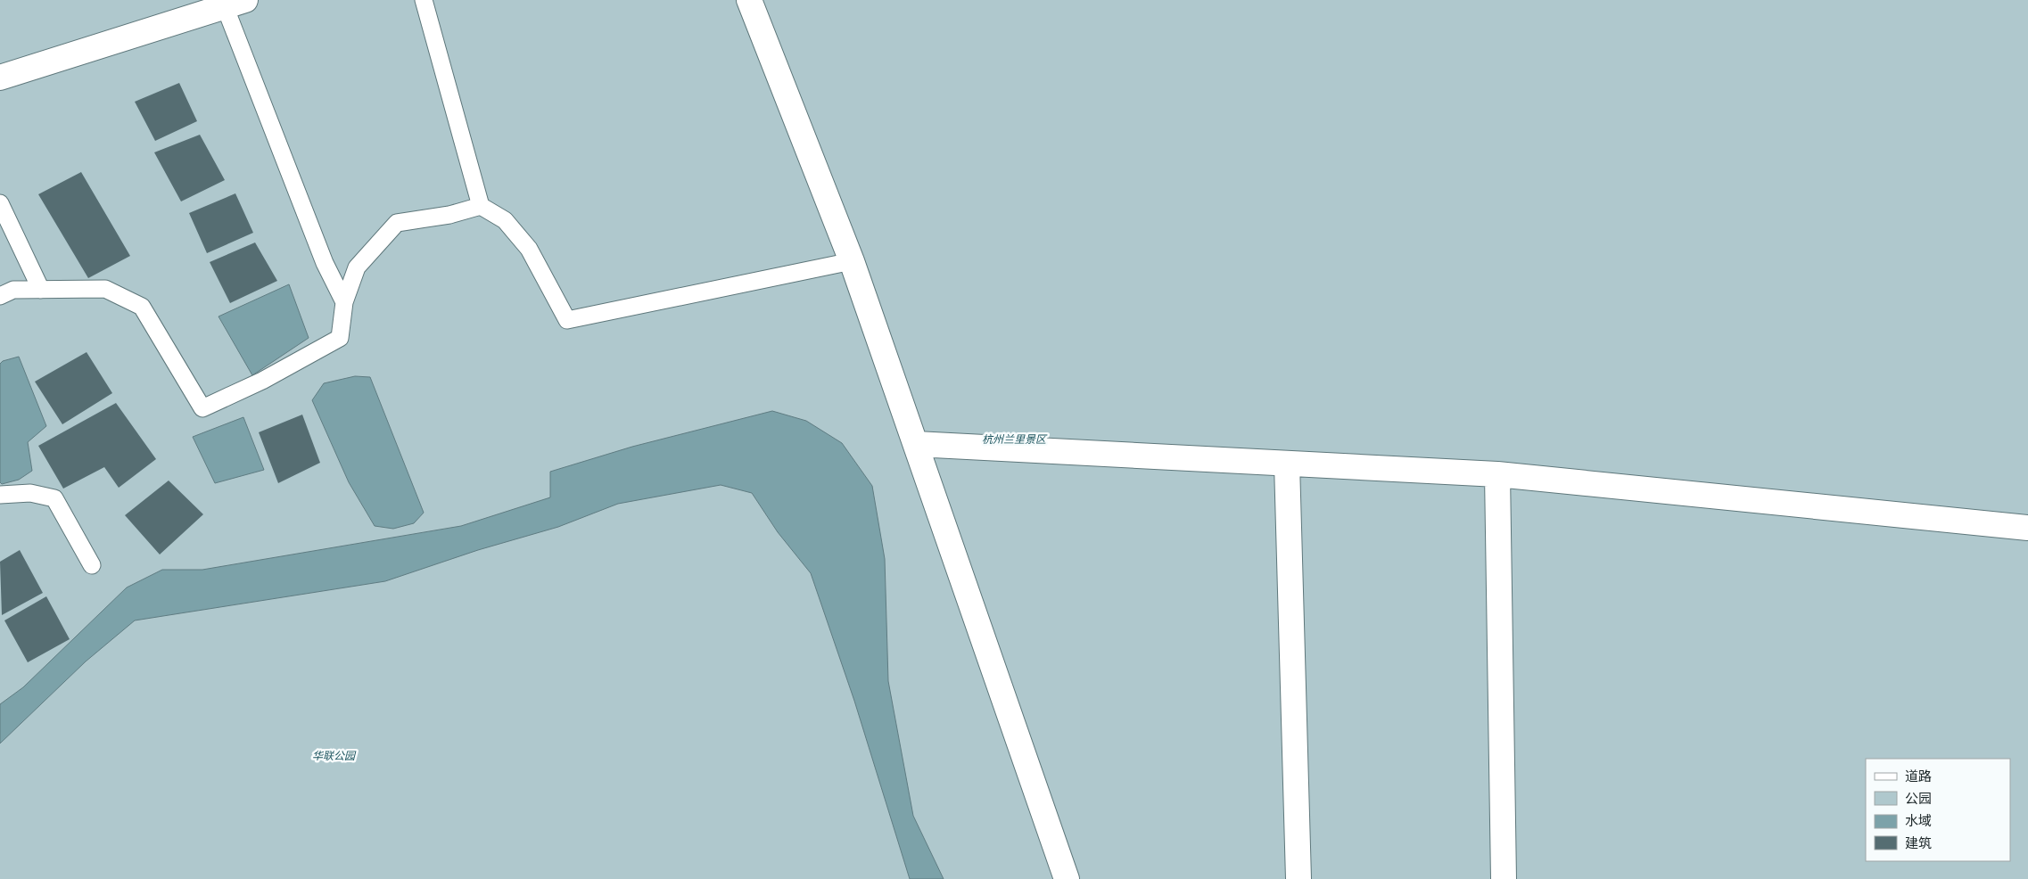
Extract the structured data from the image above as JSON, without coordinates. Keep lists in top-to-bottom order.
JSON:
{
  "parks": ["杭州兰里景区", "华联公园"],
  "legend": [
    "道路",
    "公园",
    "水域",
    "建筑"
  ]
}
